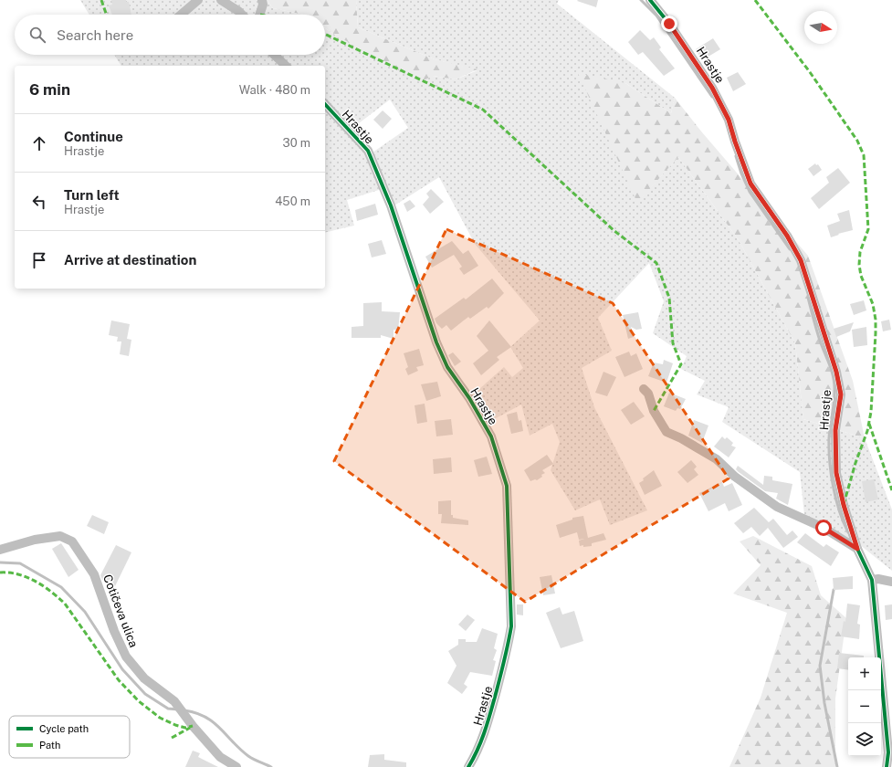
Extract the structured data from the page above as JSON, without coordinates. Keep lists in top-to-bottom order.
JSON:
{
  "streets": {
    "street": ["Hrastje", "Cotičeva ulica"]
  },
  "legend": ["Cycle path", "Path"],
  "north": "right",
  "page": {
    "search": "Search here",
    "heading": ["6 min", "Walk · 480 m"],
    "list": [
      ["Continue", "Hrastje", "30 m"],
      ["Turn left", "Hrastje", "450 m"],
      "Arrive at destination"
    ],
    "map_buttons": ["+", "−"]
  }
}
